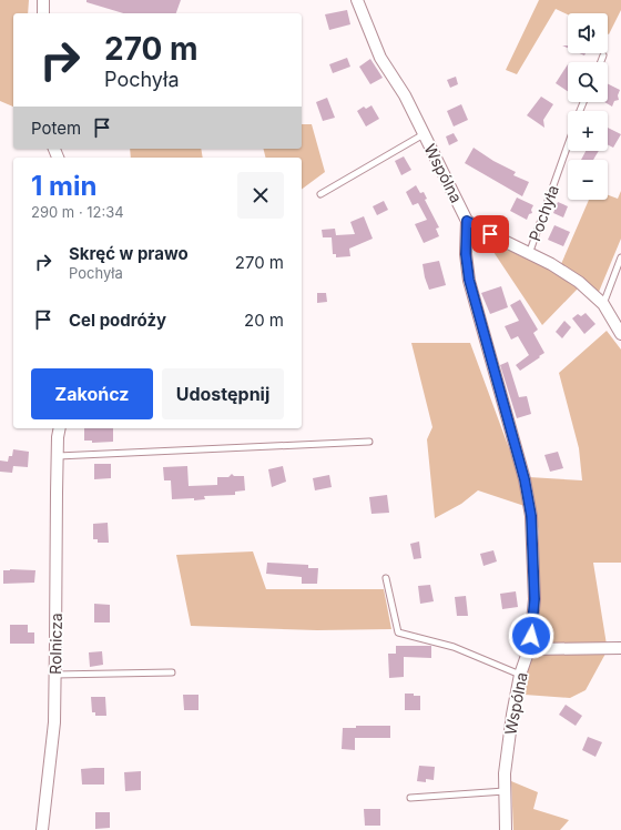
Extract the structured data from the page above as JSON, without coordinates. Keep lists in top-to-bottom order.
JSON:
{
  "streets": {
    "street": ["Wspólna", "Pochyła", "Rolnicza"]
  },
  "crossings": [
    ["Wspólna", "Pochyła"]
  ],
  "page": {
    "map_buttons": ["+", "−"],
    "turn": ["270 m", "Pochyła"],
    "then": "Potem",
    "heading": ["1 min", "290 m · 12:34"],
    "list": [
      {
        "name": "Skręć w prawo",
        "note": "Pochyła",
        "value": "270 m"
      },
      {
        "name": "Cel podróży",
        "value": "20 m"
      }
    ],
    "buttons": ["Zakończ", "Udostępnij"]
  }
}
